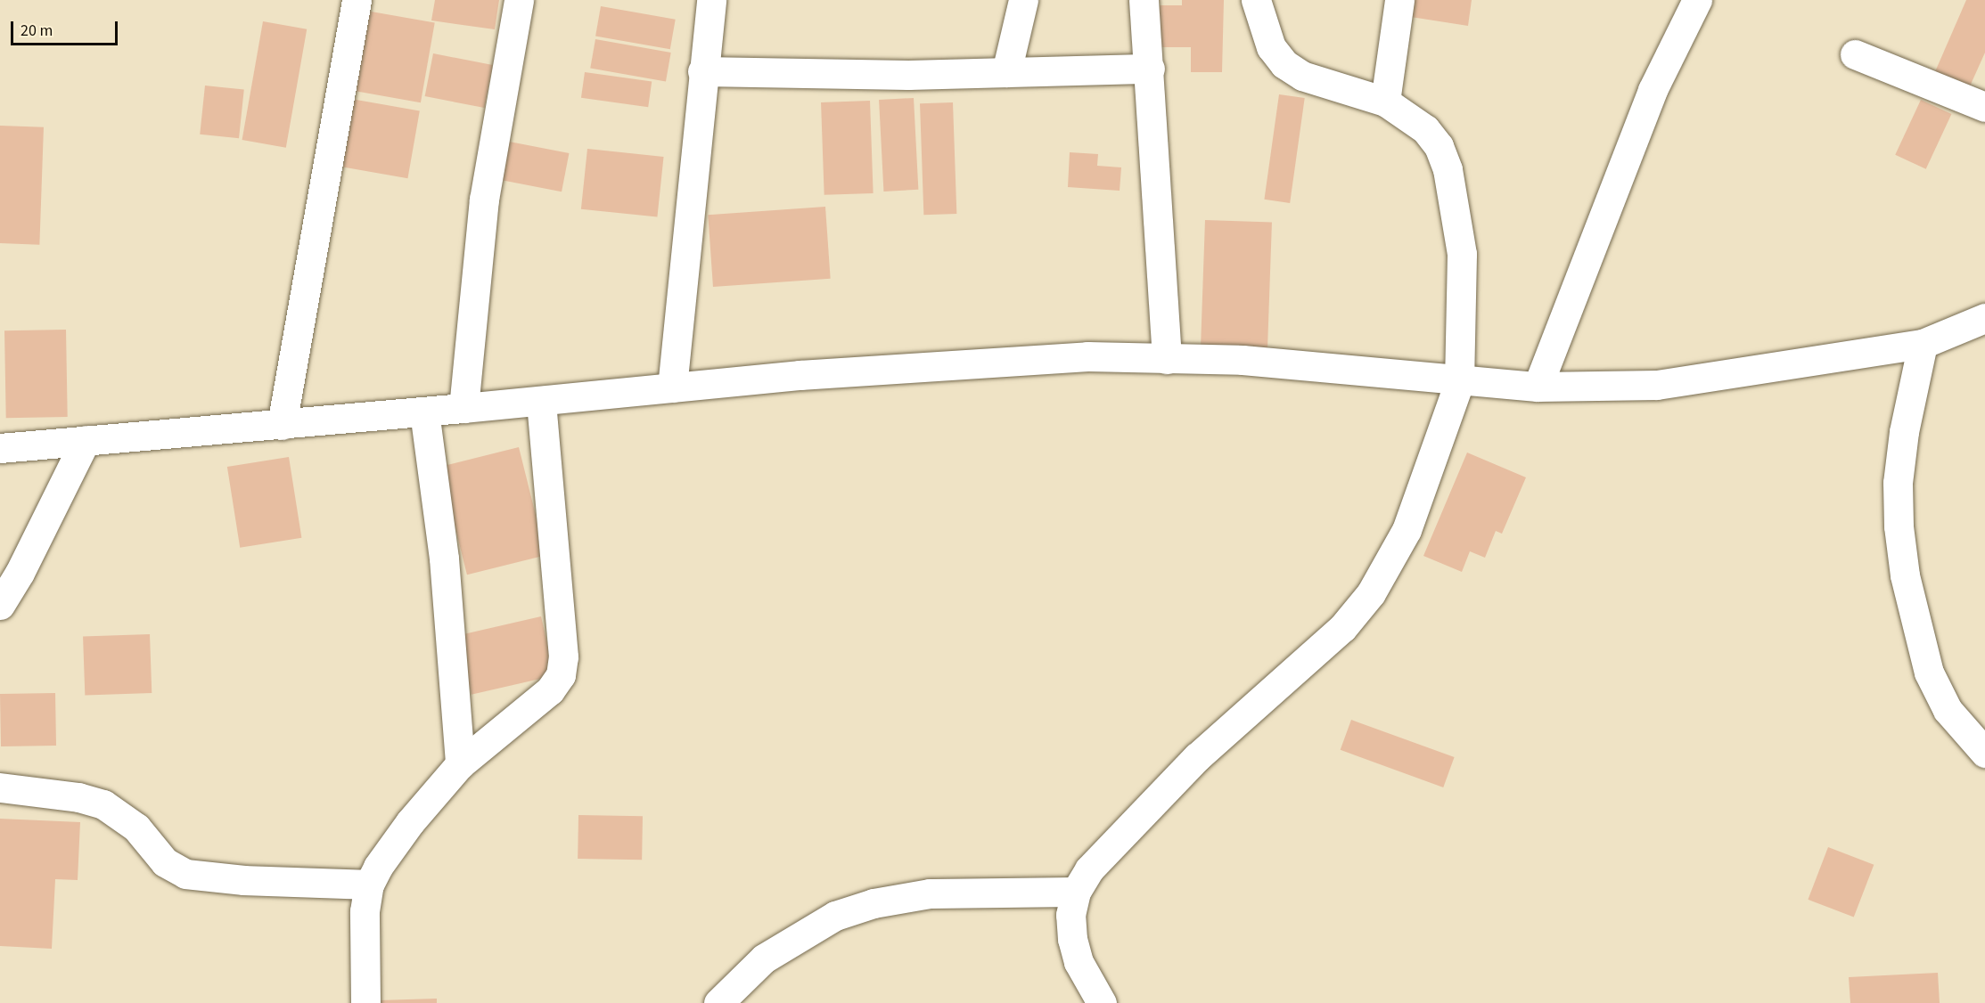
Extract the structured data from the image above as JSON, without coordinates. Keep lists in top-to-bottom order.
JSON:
{
  "scale_bar": "20 m"
}
